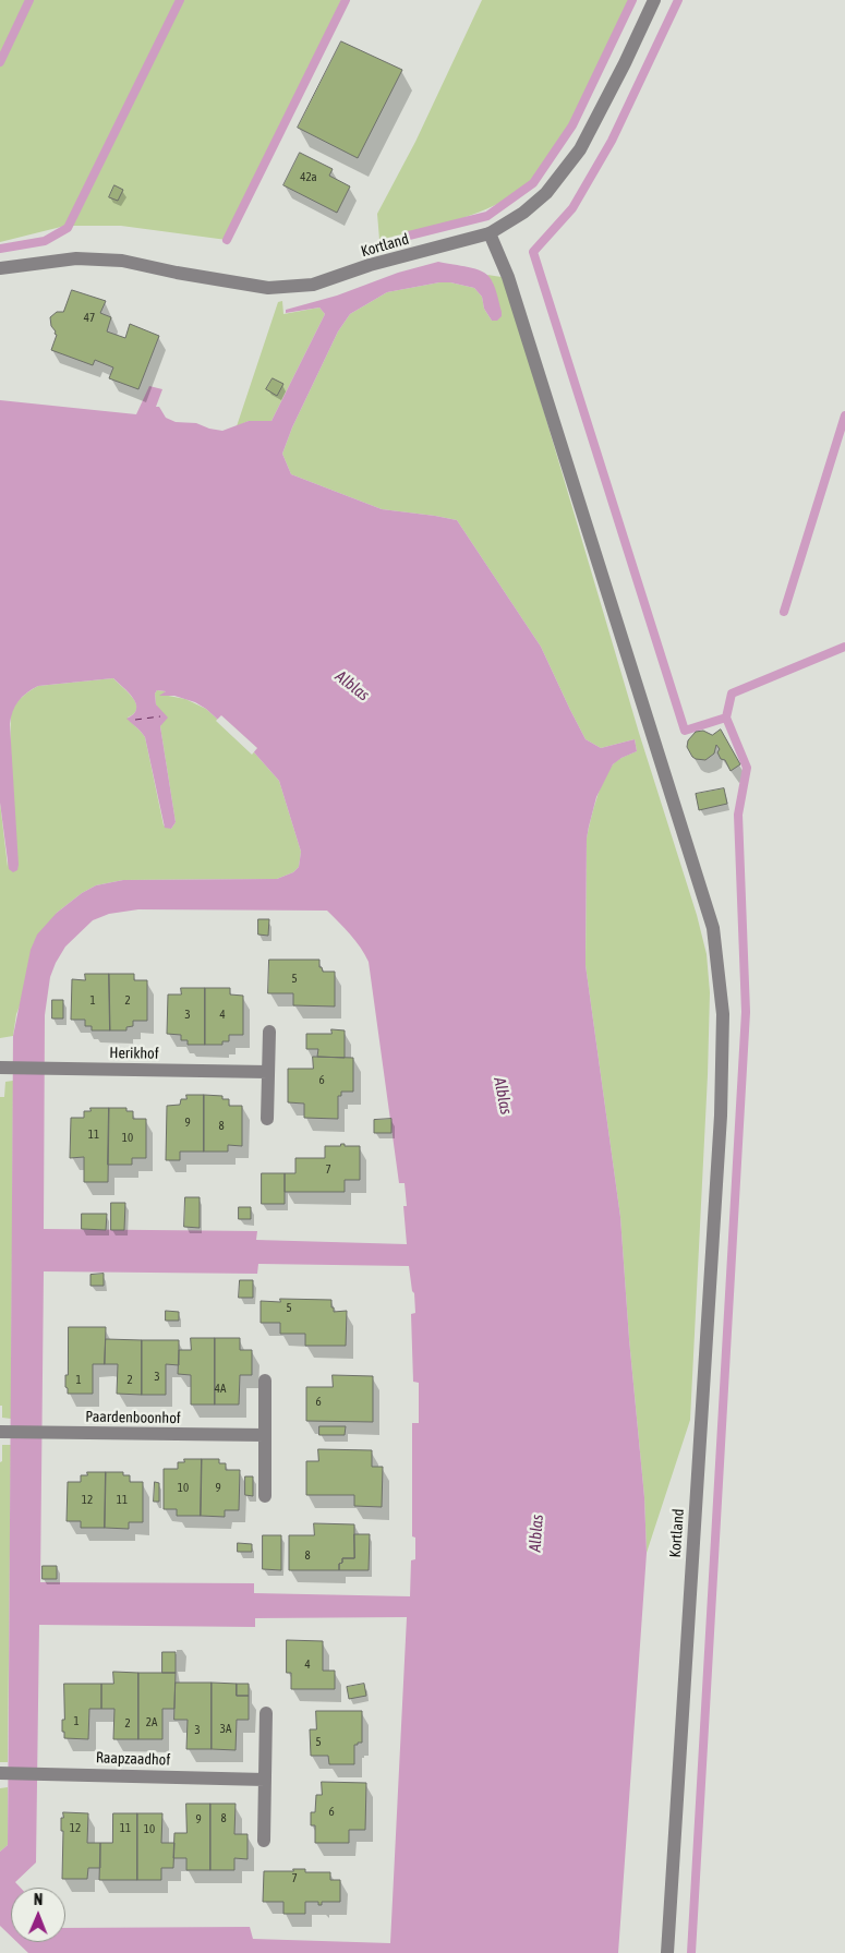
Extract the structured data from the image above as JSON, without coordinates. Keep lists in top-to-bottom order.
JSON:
{
  "streets": {
    "street": [
      "Kortland",
      "Herikhof",
      "Paardenboonhof",
      "Raapzaadhof"
    ]
  },
  "water": ["Alblas"],
  "house_numbers": [
    "42a",
    "47",
    "5",
    "1",
    "2",
    "3",
    "4",
    "6",
    "9",
    "8",
    "11",
    "10",
    "7",
    "5",
    "3",
    "1",
    "2",
    "4A",
    "6",
    "10",
    "9",
    "12",
    "11",
    "8",
    "4",
    "1",
    "2A",
    "2",
    "3A",
    "3",
    "5",
    "6",
    "8",
    "9",
    "12",
    "11",
    "10",
    "7"
  ],
  "north": "top"
}
